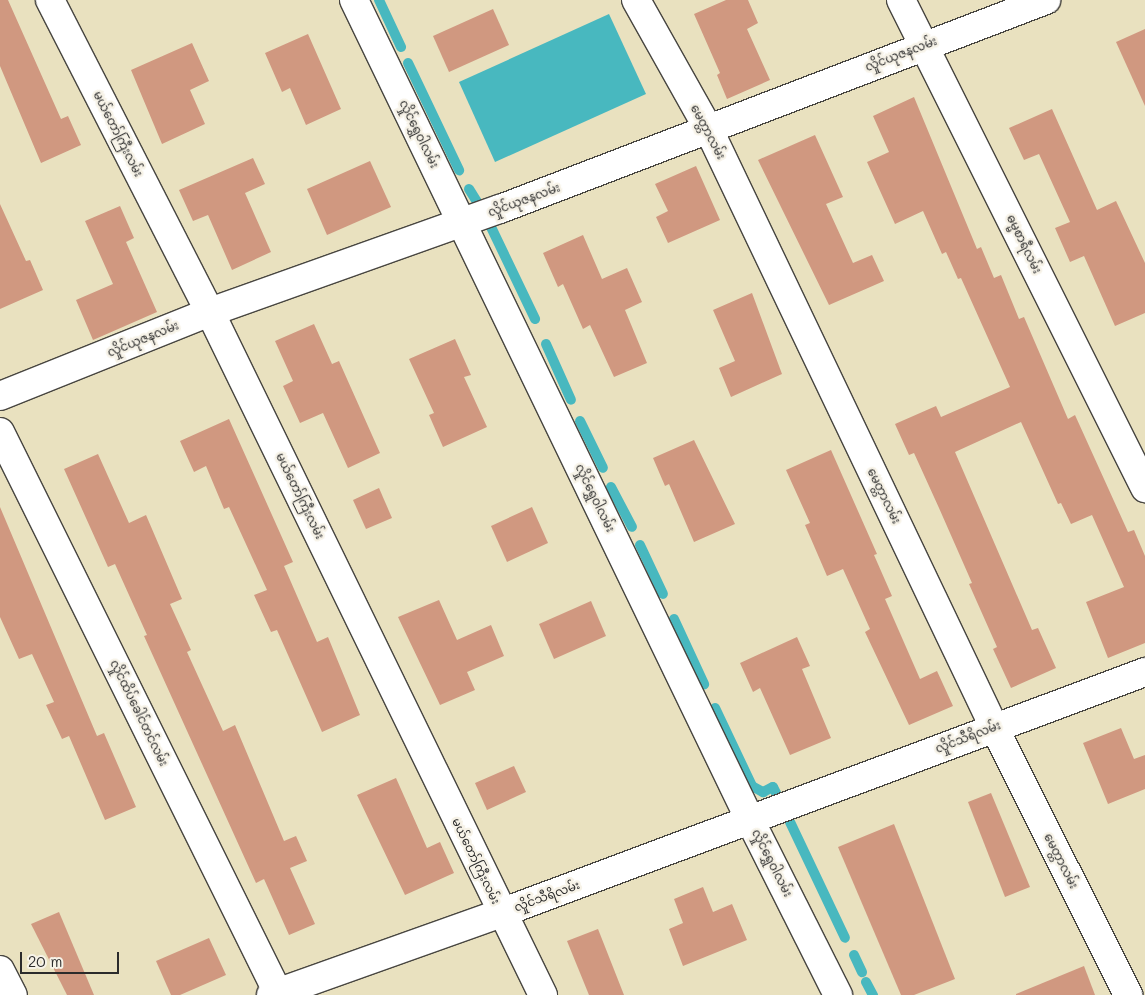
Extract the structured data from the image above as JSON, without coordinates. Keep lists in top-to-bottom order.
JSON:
{
  "streets": {
    "street": [
      "လှိုင်ယုဇနလမ်း",
      "မေတ္တာလမ်း",
      "မယ်တော်ကြီးလမ်း",
      "လှိုင်ရွှေဝါလမ်း",
      "ဓမ္မစာရီလမ်း",
      "လှိုင်ထိပ်ခေါင်တင်လမ်း",
      "လှိုင်သီရိလမ်း"
    ]
  },
  "crossings": [
    ["လှိုင်ယုဇနလမ်း", "မေတ္တာလမ်း"],
    ["လှိုင်ယုဇနလမ်း", "မယ်တော်ကြီးလမ်း"],
    ["လှိုင်ယုဇနလမ်း", "လှိုင်ရွှေဝါလမ်း"],
    ["လှိုင်ယုဇနလမ်း", "ဓမ္မစာရီလမ်း"],
    ["မေတ္တာလမ်း", "လှိုင်သီရိလမ်း"],
    ["မယ်တော်ကြီးလမ်း", "လှိုင်သီရိလမ်း"],
    ["လှိုင်ရွှေဝါလမ်း", "လှိုင်သီရိလမ်း"],
    ["လှိုင်ထိပ်ခေါင်တင်လမ်း", "လှိုင်သီရိလမ်း"]
  ],
  "scale_bar": "20 m"
}
